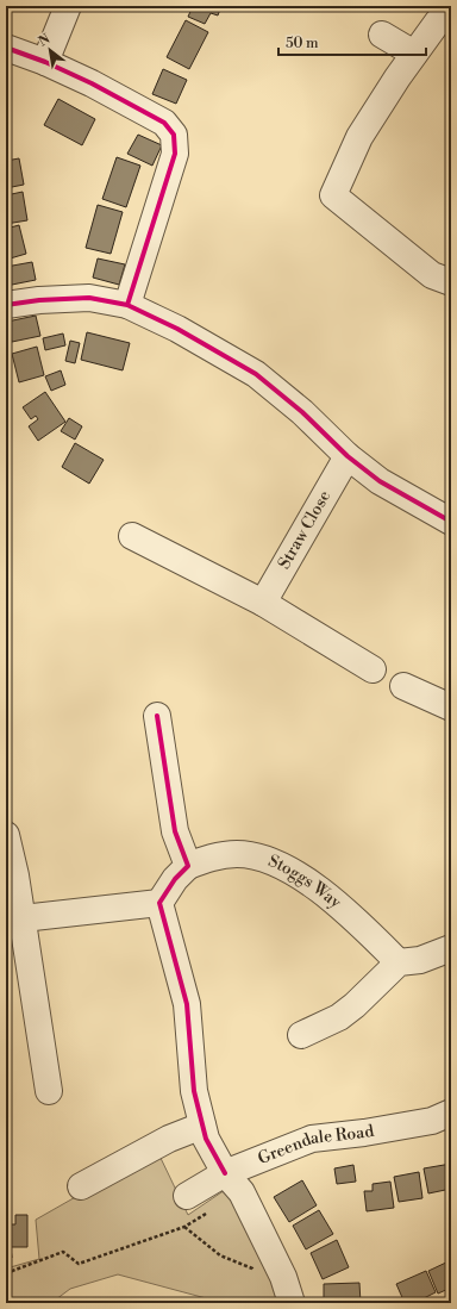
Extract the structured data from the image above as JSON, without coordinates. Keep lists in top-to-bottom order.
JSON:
{
  "streets": {
    "street": ["Straw Close", "Stoggs Way", "Greendale Road"]
  },
  "scale_bar": "50 m",
  "north": "top left"
}
